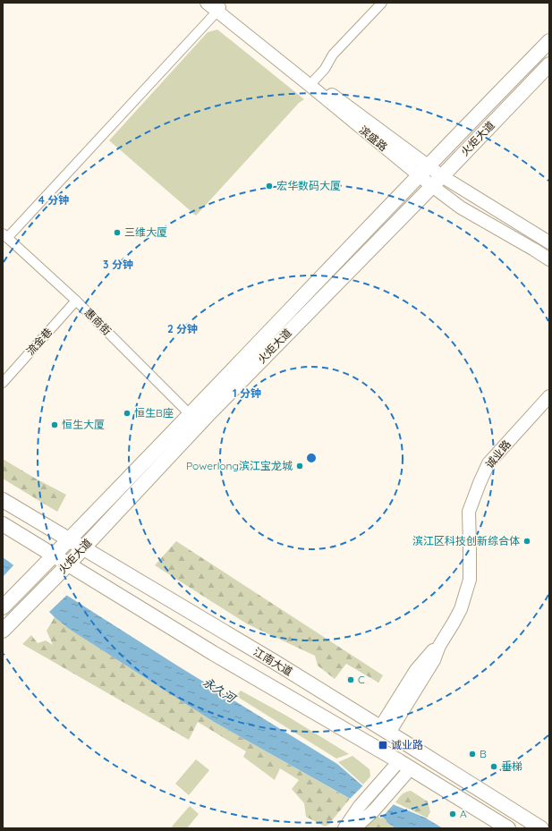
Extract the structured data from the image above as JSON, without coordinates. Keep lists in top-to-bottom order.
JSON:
{
  "streets": {
    "main road": [
      "滨盛路",
      "火炬大道",
      "诚业路",
      "江南大道"
    ],
    "street": ["惠商街", "流金巷"]
  },
  "crossings": [
    ["滨盛路", "火炬大道"],
    ["火炬大道", "惠商街"],
    ["火炬大道", "江南大道"],
    ["惠商街", "流金巷"],
    ["诚业路", "江南大道"]
  ],
  "water": ["永久河"],
  "places": {
    "other": [
      "宏华数码大厦",
      "三维大厦",
      "恒生B座",
      "恒生大厦",
      "Powerlong滨江宝龙城",
      "滨江区科技创新综合体",
      "C",
      "B",
      "垂梯",
      "A"
    ],
    "transit": ["诚业路"]
  },
  "rings": [
    "4 分钟",
    "3 分钟",
    "2 分钟",
    "1 分钟"
  ]
}
